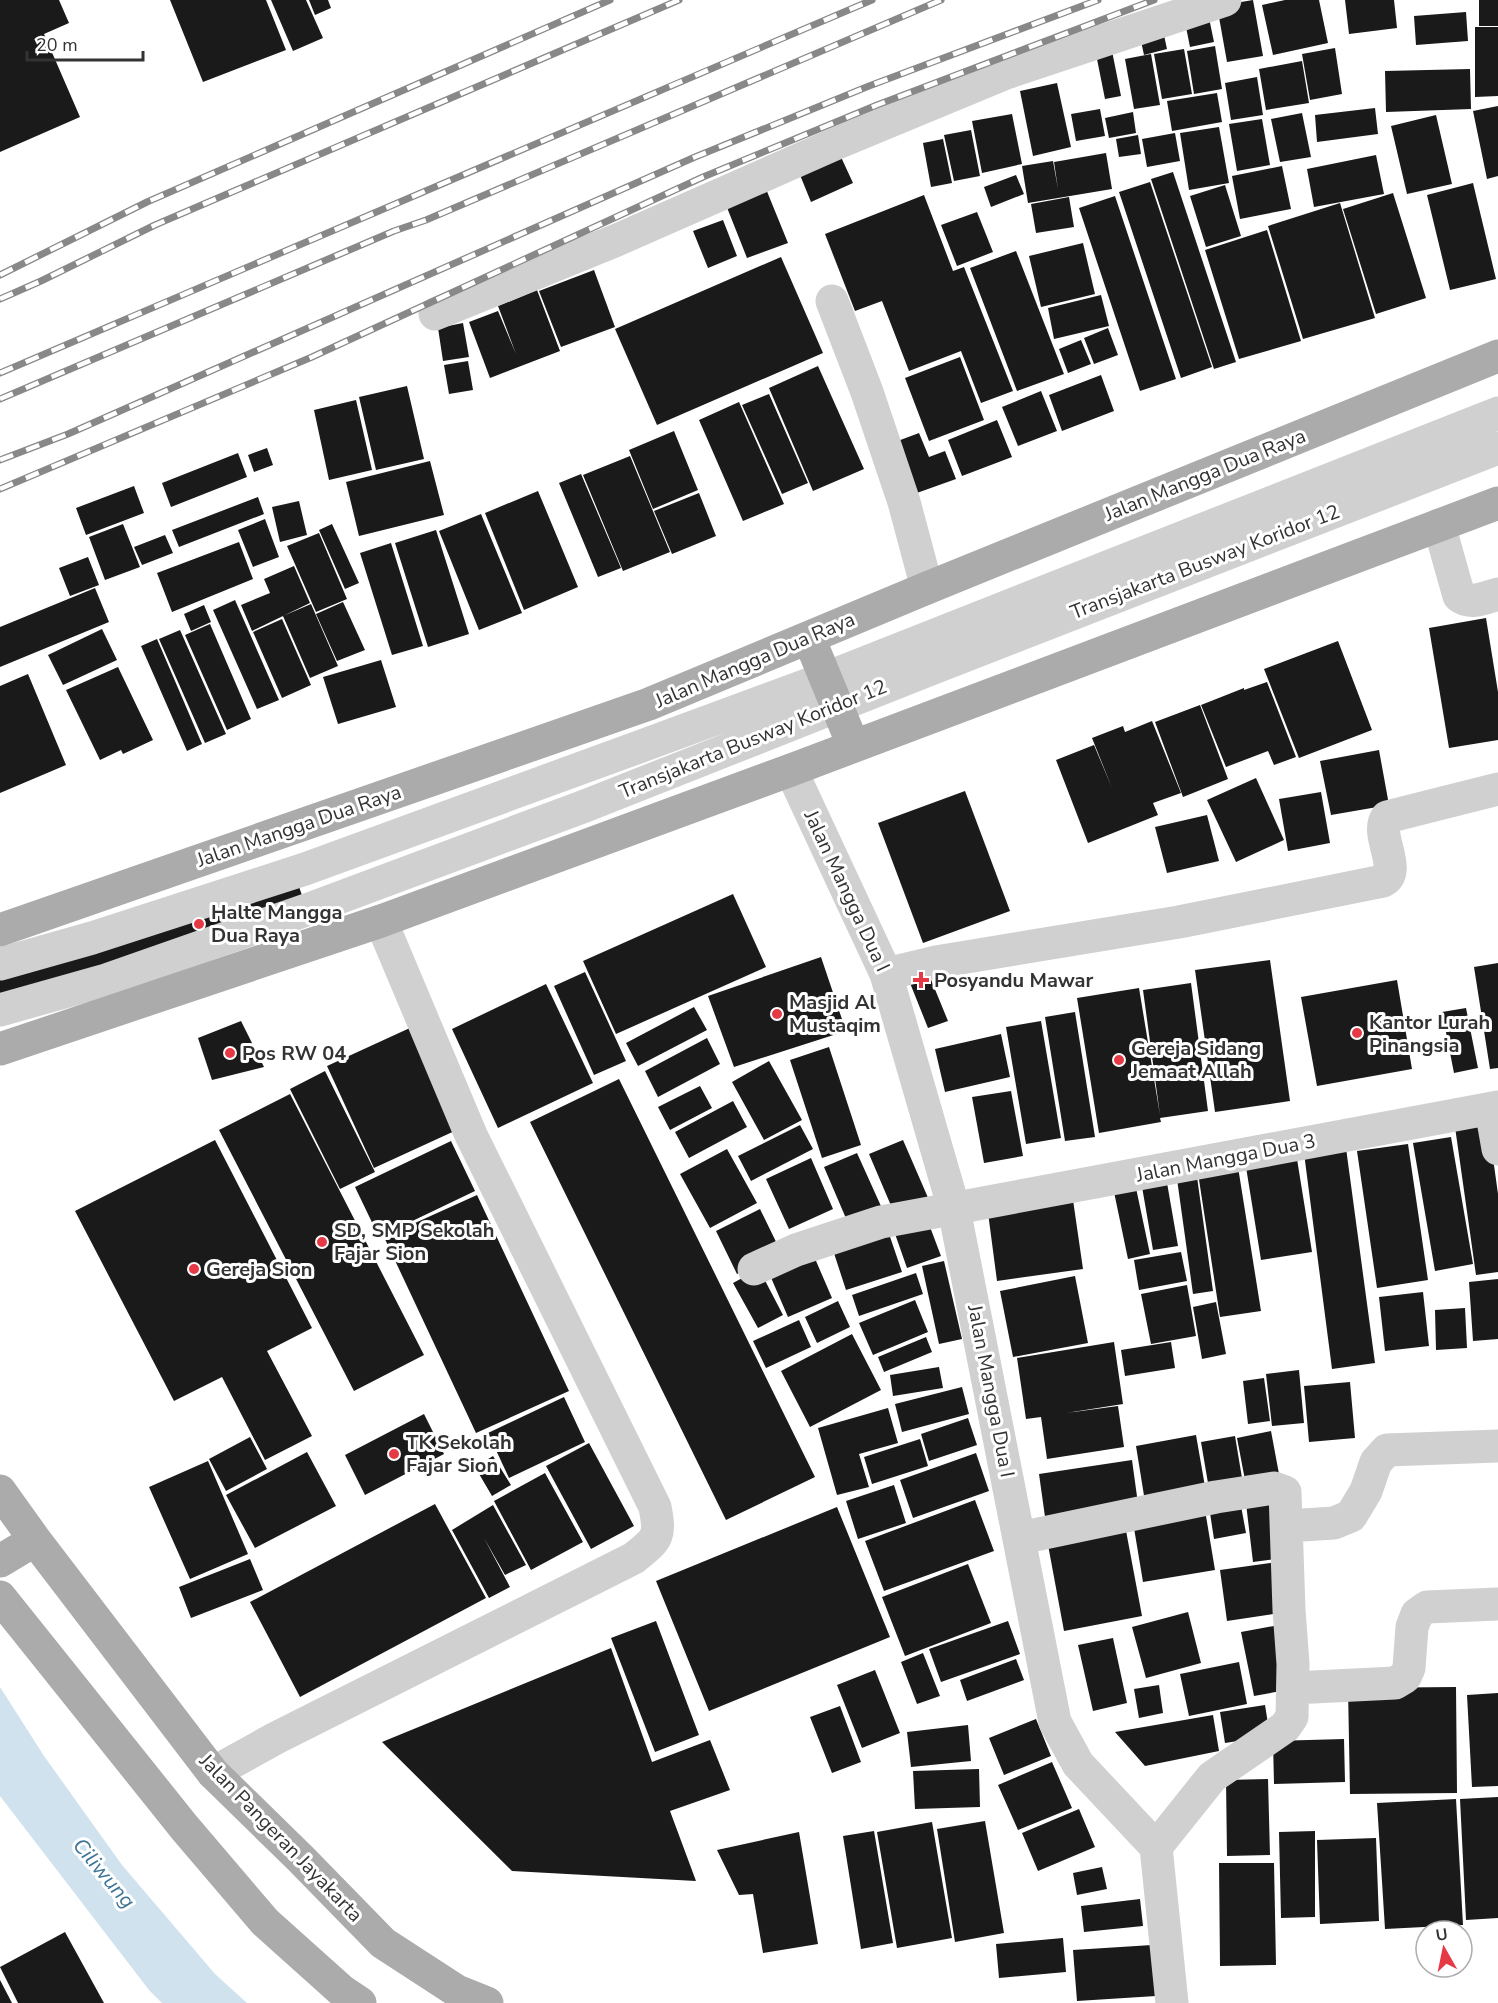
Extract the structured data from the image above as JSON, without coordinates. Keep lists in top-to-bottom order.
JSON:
{
  "streets": {
    "main road": ["Jalan Mangga Dua Raya", "Jalan Pangeran Jayakarta"],
    "street": ["Transjakarta Busway Koridor 12", "Jalan Mangga Dua I", "Jalan Mangga Dua 3"]
  },
  "crossings": [
    ["Jalan Mangga Dua I", "Jalan Mangga Dua 3"]
  ],
  "water": ["Ciliwung"],
  "places": {
    "other": [
      "Halte Mangga Dua Raya",
      "Masjid Al Mustaqim",
      "Kantor Lurah Pinangsia",
      "Pos RW 04",
      "Gereja Sidang Jemaat Allah",
      "SD, SMP Sekolah Fajar Sion",
      "Gereja Sion",
      "TK Sekolah Fajar Sion"
    ],
    "health": ["Posyandu Mawar"]
  },
  "scale_bar": "20 m",
  "north": "top"
}
